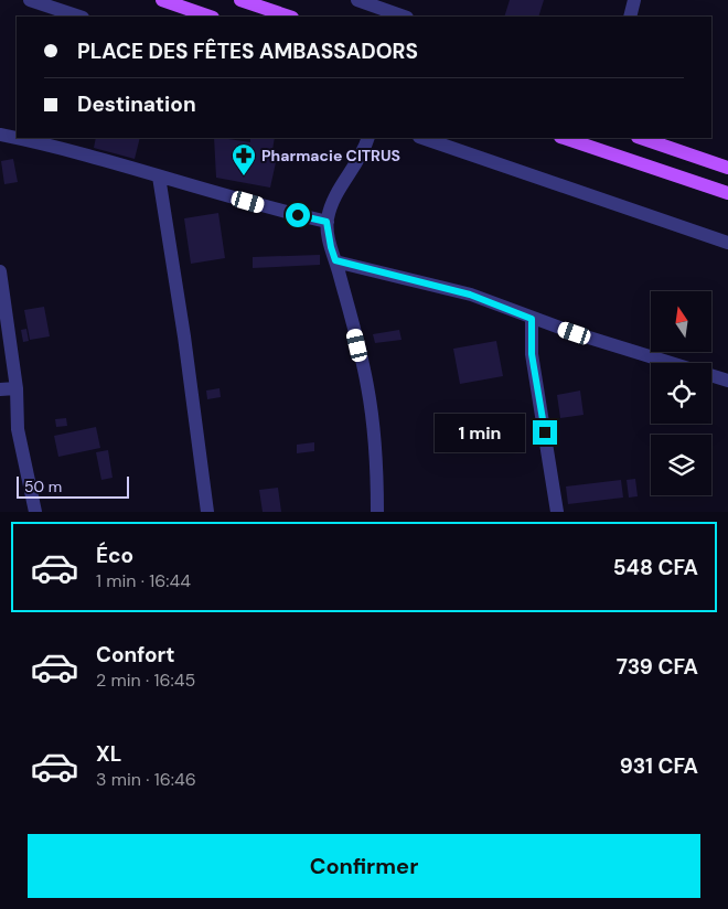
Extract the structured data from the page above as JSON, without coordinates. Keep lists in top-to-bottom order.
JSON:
{
  "places": {
    "pharmacy": ["Pharmacie CITRUS"]
  },
  "scale_bar": "50 m",
  "north": "top",
  "page": {
    "banner": ["PLACE DES FÊTES AMBASSADORS", "Destination"],
    "bubble": "1 min",
    "scale": "50 m",
    "list": [
      {
        "name": "Éco",
        "note": "1 min · 16:44",
        "value": "548 CFA"
      },
      {
        "name": "Confort",
        "note": "2 min · 16:45",
        "value": "739 CFA"
      },
      {
        "name": "XL",
        "note": "3 min · 16:46",
        "value": "931 CFA"
      }
    ],
    "buttons": "Confirmer"
  }
}
